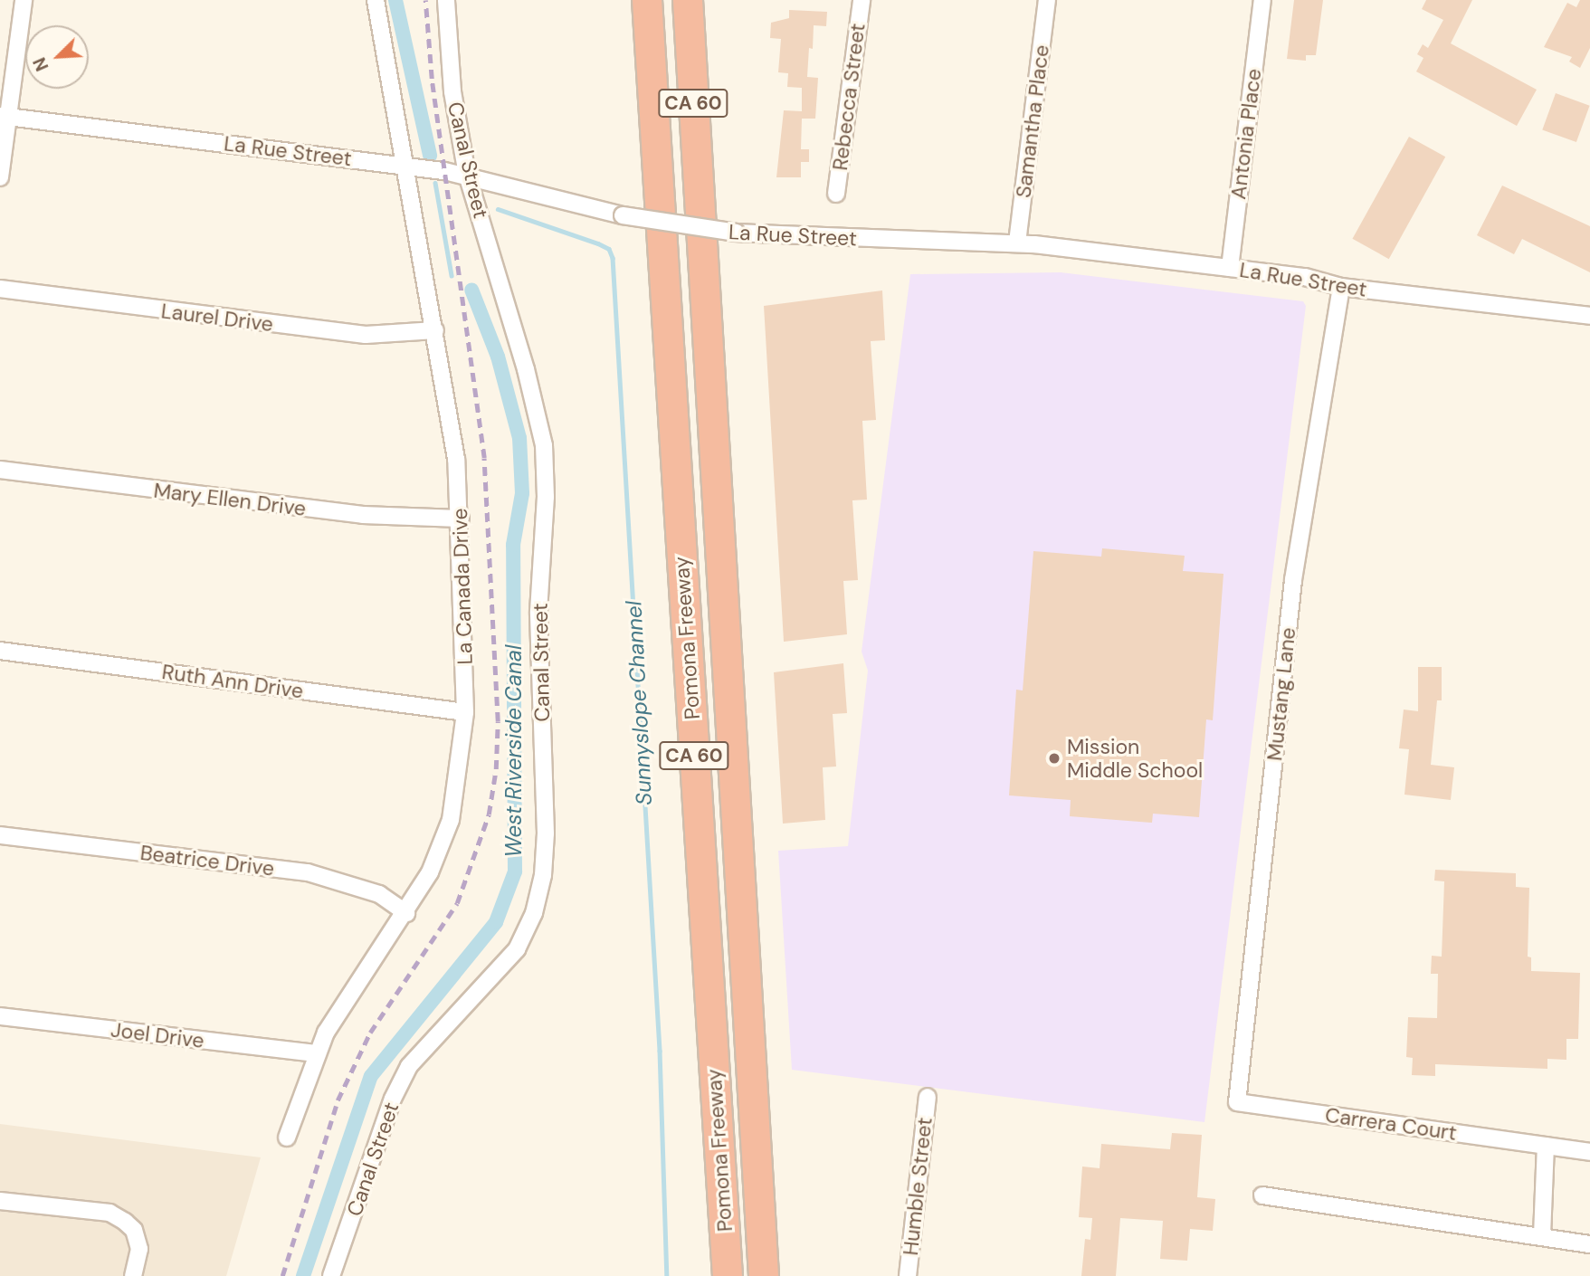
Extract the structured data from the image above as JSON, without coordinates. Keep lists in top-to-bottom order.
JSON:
{
  "streets": {
    "highway": ["CA 60", "Pomona Freeway"],
    "street": [
      "Rebecca Street",
      "Samantha Place",
      "Antonia Place",
      "La Rue Street",
      "Canal Street",
      "Laurel Drive",
      "Mary Ellen Drive",
      "La Canada Drive",
      "Ruth Ann Drive",
      "Mustang Lane",
      "Beatrice Drive",
      "Joel Drive",
      "Carrera Court",
      "Humble Street"
    ]
  },
  "crossings": [
    ["Samantha Place", "La Rue Street"],
    ["Antonia Place", "La Rue Street"],
    ["La Rue Street", "Canal Street"],
    ["La Rue Street", "La Canada Drive"],
    ["La Rue Street", "Mustang Lane"],
    ["Laurel Drive", "La Canada Drive"],
    ["Mary Ellen Drive", "La Canada Drive"],
    ["La Canada Drive", "Ruth Ann Drive"],
    ["La Canada Drive", "Beatrice Drive"],
    ["La Canada Drive", "Joel Drive"],
    ["Mustang Lane", "Carrera Court"]
  ],
  "water": ["Sunnyslope Channel", "West Riverside Canal"],
  "places": ["Mission Middle School"],
  "north": "bottom left"
}
